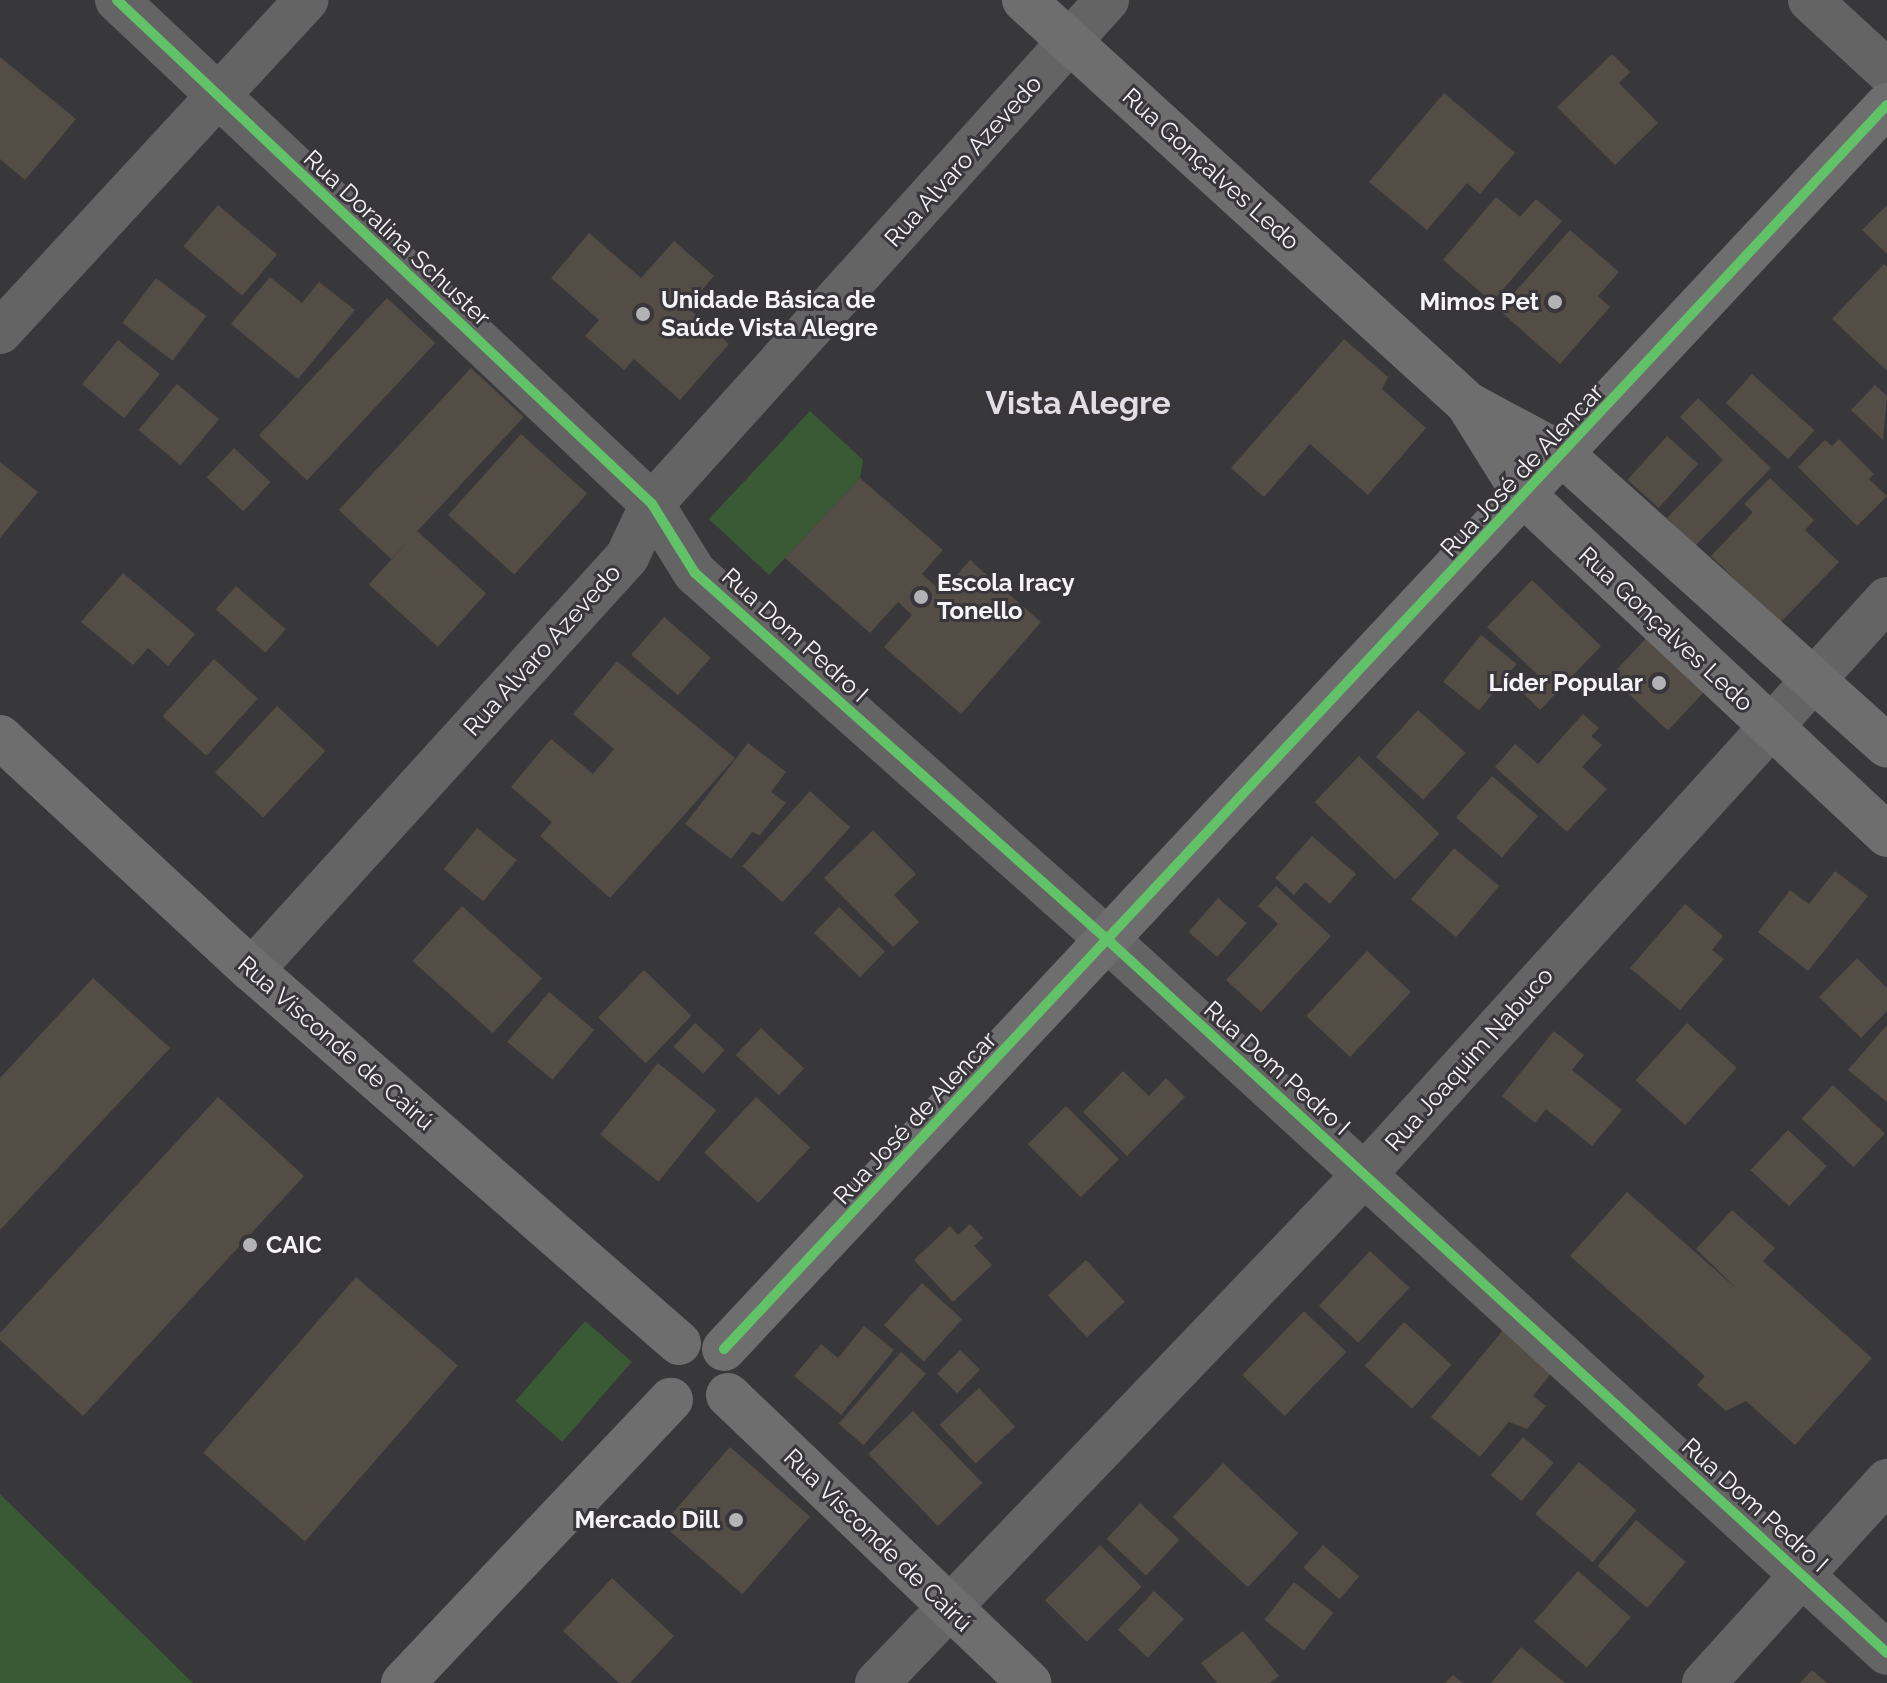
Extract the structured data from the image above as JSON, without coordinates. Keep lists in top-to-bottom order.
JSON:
{
  "streets": {
    "street": [
      "Rua Alvaro Azevedo",
      "Rua Gonçalves Ledo",
      "Rua Doralina Schuster",
      "Rua José de Alencar",
      "Rua Dom Pedro I",
      "Rua Visconde de Cairú",
      "Rua Joaquim Nabuco"
    ]
  },
  "crossings": [
    ["Rua Alvaro Azevedo", "Rua Gonçalves Ledo"],
    ["Rua Alvaro Azevedo", "Rua Doralina Schuster"],
    ["Rua Alvaro Azevedo", "Rua Dom Pedro I"],
    ["Rua Alvaro Azevedo", "Rua Visconde de Cairú"],
    ["Rua Gonçalves Ledo", "Rua José de Alencar"],
    ["Rua Gonçalves Ledo", "Rua Joaquim Nabuco"],
    ["Rua Doralina Schuster", "Rua Dom Pedro I"],
    ["Rua José de Alencar", "Rua Dom Pedro I"],
    ["Rua José de Alencar", "Rua Visconde de Cairú"],
    ["Rua Dom Pedro I", "Rua Joaquim Nabuco"],
    ["Rua Visconde de Cairú", "Rua Joaquim Nabuco"]
  ],
  "districts": ["Vista Alegre"],
  "places": [
    "Mimos Pet",
    "Unidade Básica de Saúde Vista Alegre",
    "Escola Iracy Tonello",
    "Líder Popular",
    "CAIC",
    "Mercado Dill"
  ]
}
